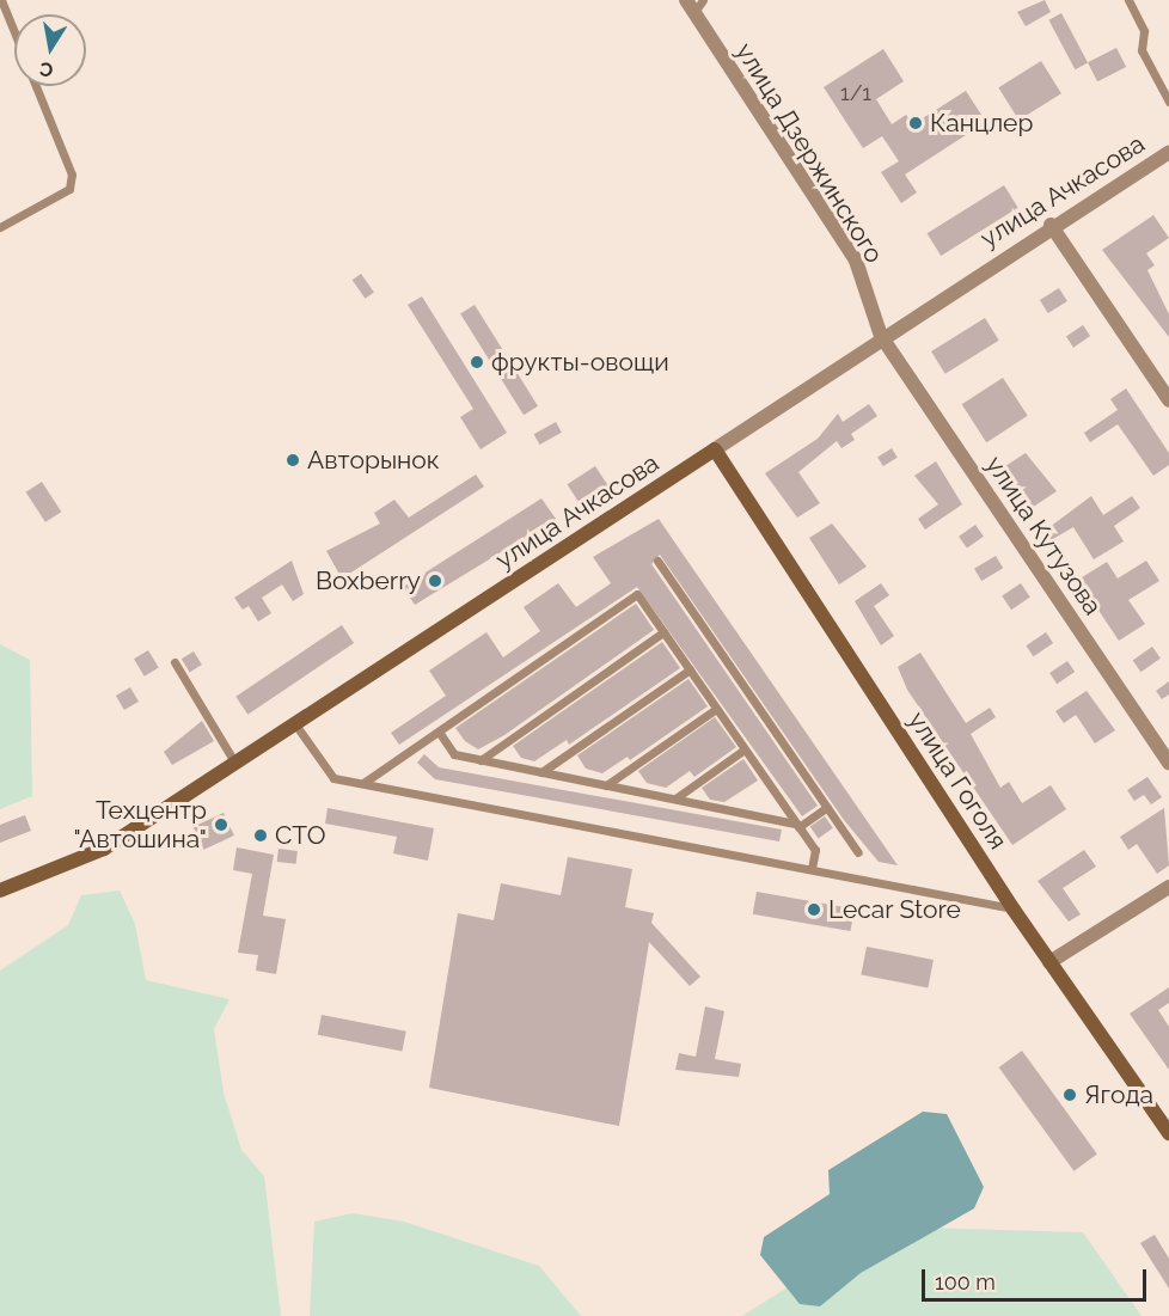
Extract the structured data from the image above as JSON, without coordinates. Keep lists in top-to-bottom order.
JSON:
{
  "streets": {
    "main road": ["улица Ачкасова", "улица Гоголя"],
    "street": ["улица Дзержинского", "улица Кутузова"]
  },
  "crossings": [
    ["улица Дзержинского", "улица Ачкасова"],
    ["улица Дзержинского", "улица Кутузова"],
    ["улица Ачкасова", "улица Кутузова"],
    ["улица Ачкасова", "улица Гоголя"]
  ],
  "places": [
    "Канцлер",
    "фрукты-овощи",
    "Авторынок",
    "Boxberry",
    "Техцентр \"Автошина\"",
    "СТО",
    "Lecar Store",
    "Ягода"
  ],
  "house_numbers": ["1/1"],
  "scale_bar": "100 m",
  "north": "bottom"
}
